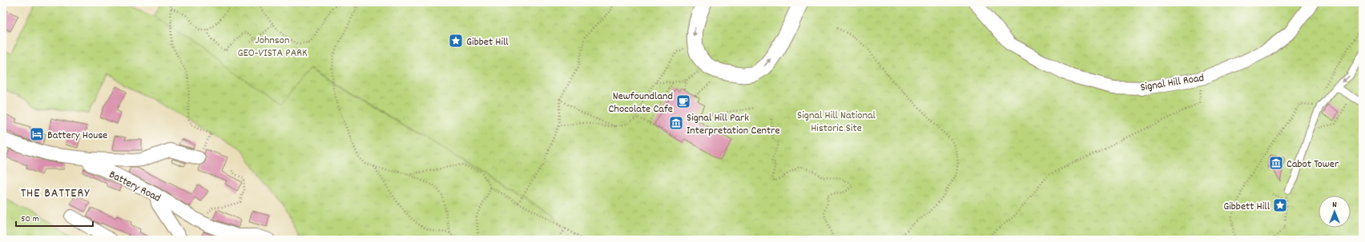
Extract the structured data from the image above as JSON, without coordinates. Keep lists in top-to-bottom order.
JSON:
{
  "streets": {
    "street": ["Signal Hill Road", "Battery Road"]
  },
  "districts": ["THE BATTERY"],
  "parks": ["Johnson GEO-VISTA PARK", "Signal Hill National Historic Site"],
  "places": {
    "place": ["Gibbet Hill", "Gibbett Hill"],
    "cafe": ["Newfoundland Chocolate Cafe"],
    "museum": ["Signal Hill Park Interpretation Centre", "Cabot Tower"],
    "hotel": ["Battery House"]
  },
  "scale_bar": "50 m",
  "north": "top"
}
